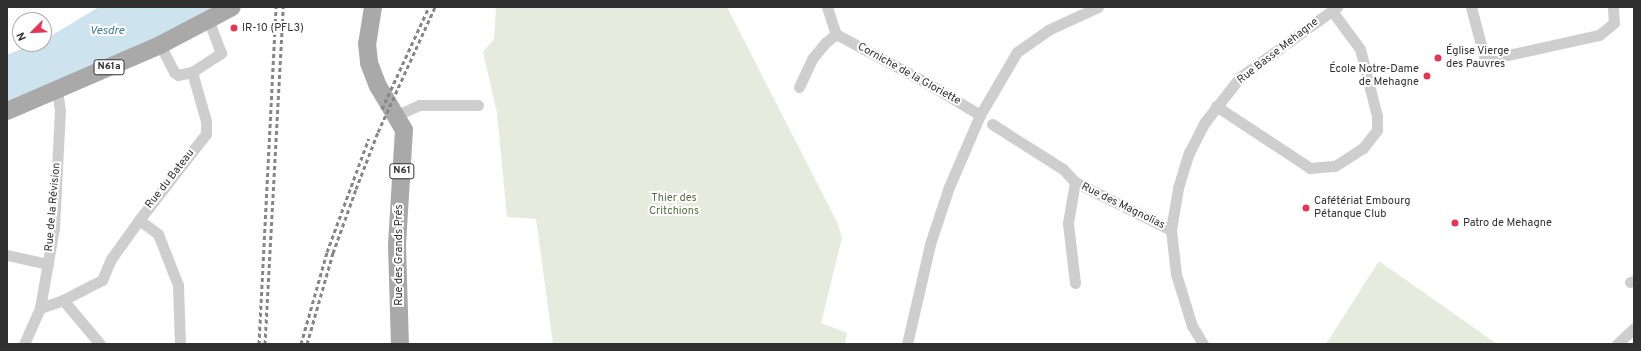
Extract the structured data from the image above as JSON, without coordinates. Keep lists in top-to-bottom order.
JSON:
{
  "streets": {
    "main road": ["N61a", "N61", "Rue des Grands Prés"],
    "street": [
      "Rue Basse Mehagne",
      "Corniche de la Gloriette",
      "Rue du Bateau",
      "Rue des Magnolias",
      "Rue de la Révision"
    ]
  },
  "crossings": [
    ["Rue Basse Mehagne", "Rue des Magnolias"],
    ["N61a", "Rue de la Révision"]
  ],
  "water": ["Vesdre"],
  "parks": ["Thier des Critchions"],
  "places": [
    "IR-10 (PFL3)",
    "Église Vierge des Pauvres",
    "École Notre-Dame de Mehagne",
    "Cafétériat Embourg Pétanque Club",
    "Patro de Mehagne"
  ],
  "north": "bottom left"
}
